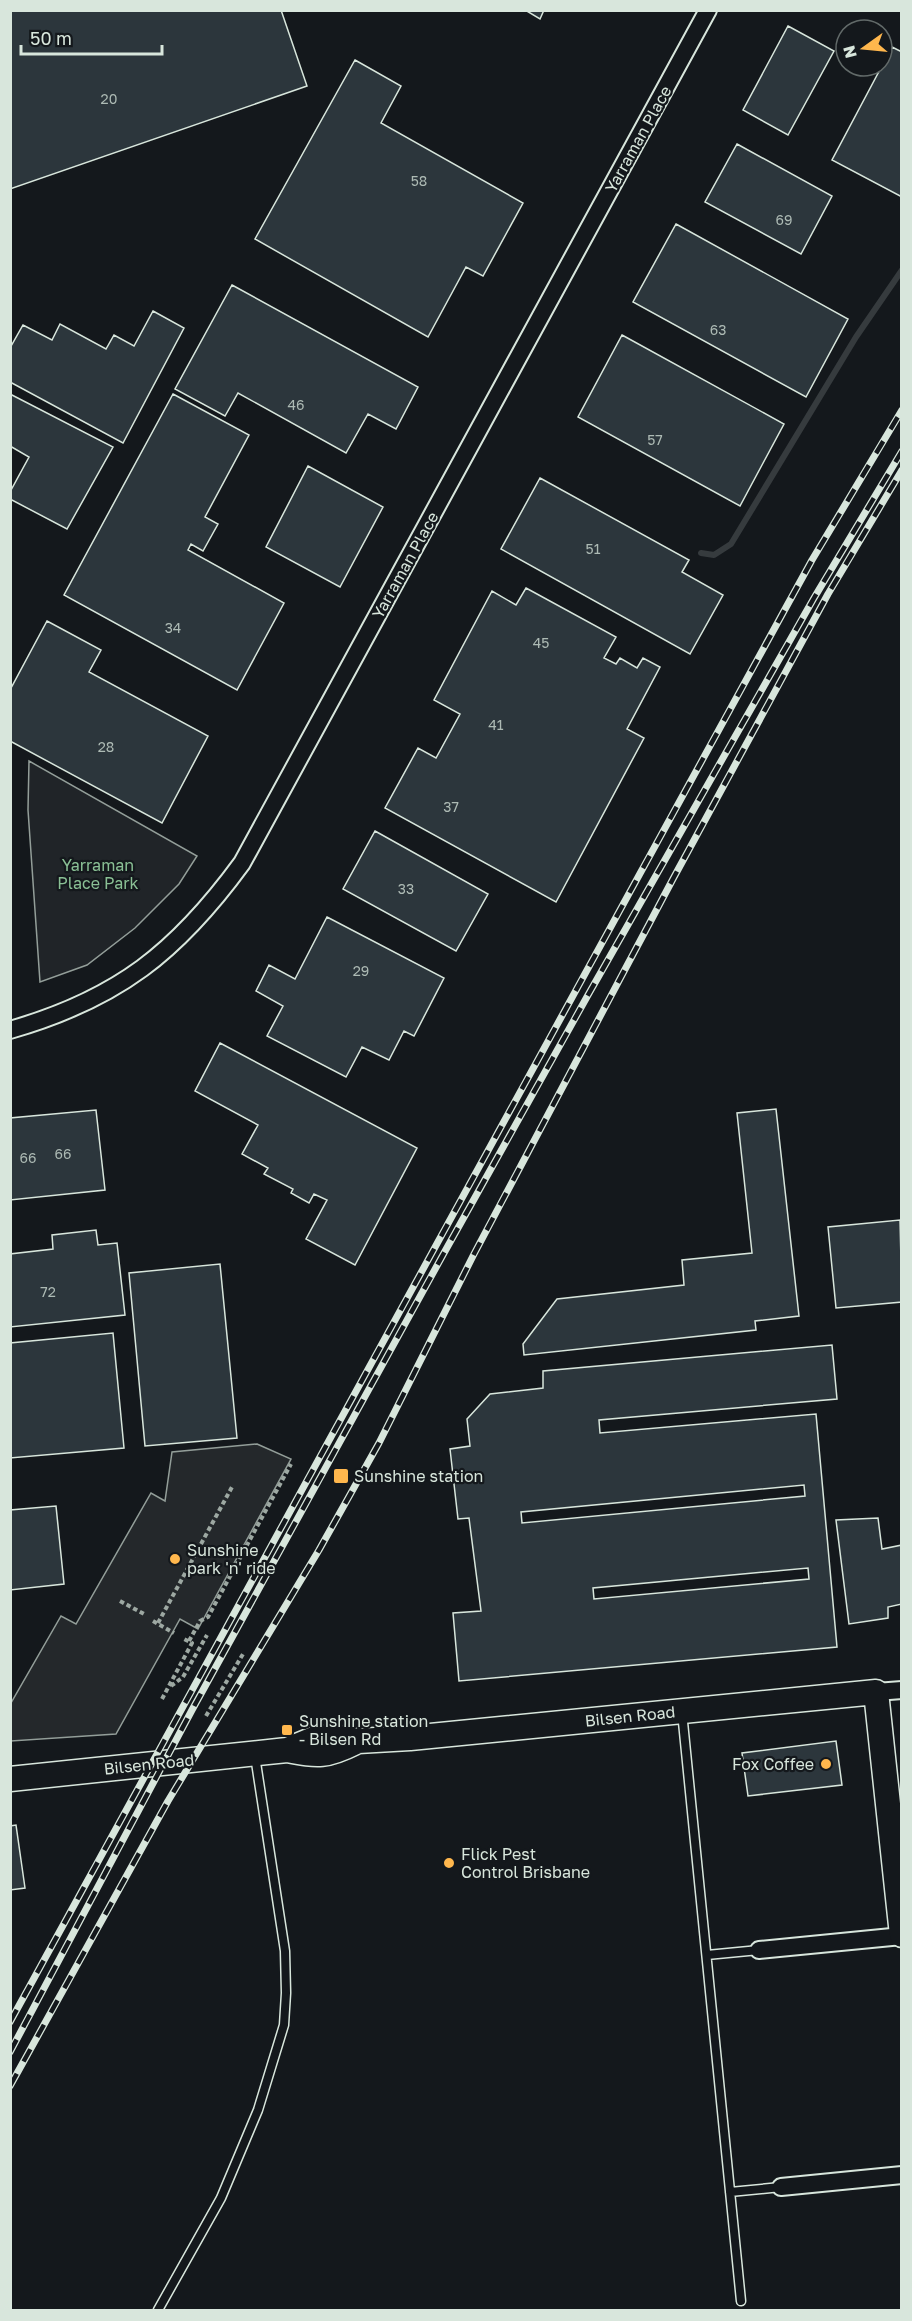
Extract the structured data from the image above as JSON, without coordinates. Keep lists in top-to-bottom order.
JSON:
{
  "streets": {
    "street": ["Yarraman Place", "Bilsen Road"]
  },
  "parks": ["Yarraman Place Park"],
  "places": {
    "transit": ["Sunshine station", "Sunshine station - Bilsen Rd"],
    "other": ["Sunshine park 'n' ride", "Fox Coffee", "Flick Pest Control Brisbane"]
  },
  "house_numbers": [
    "20",
    "58",
    "69",
    "63",
    "46",
    "57",
    "51",
    "34",
    "45",
    "41",
    "28",
    "37",
    "33",
    "29",
    "66",
    "66",
    "72"
  ],
  "scale_bar": "50 m",
  "north": "left"
}
